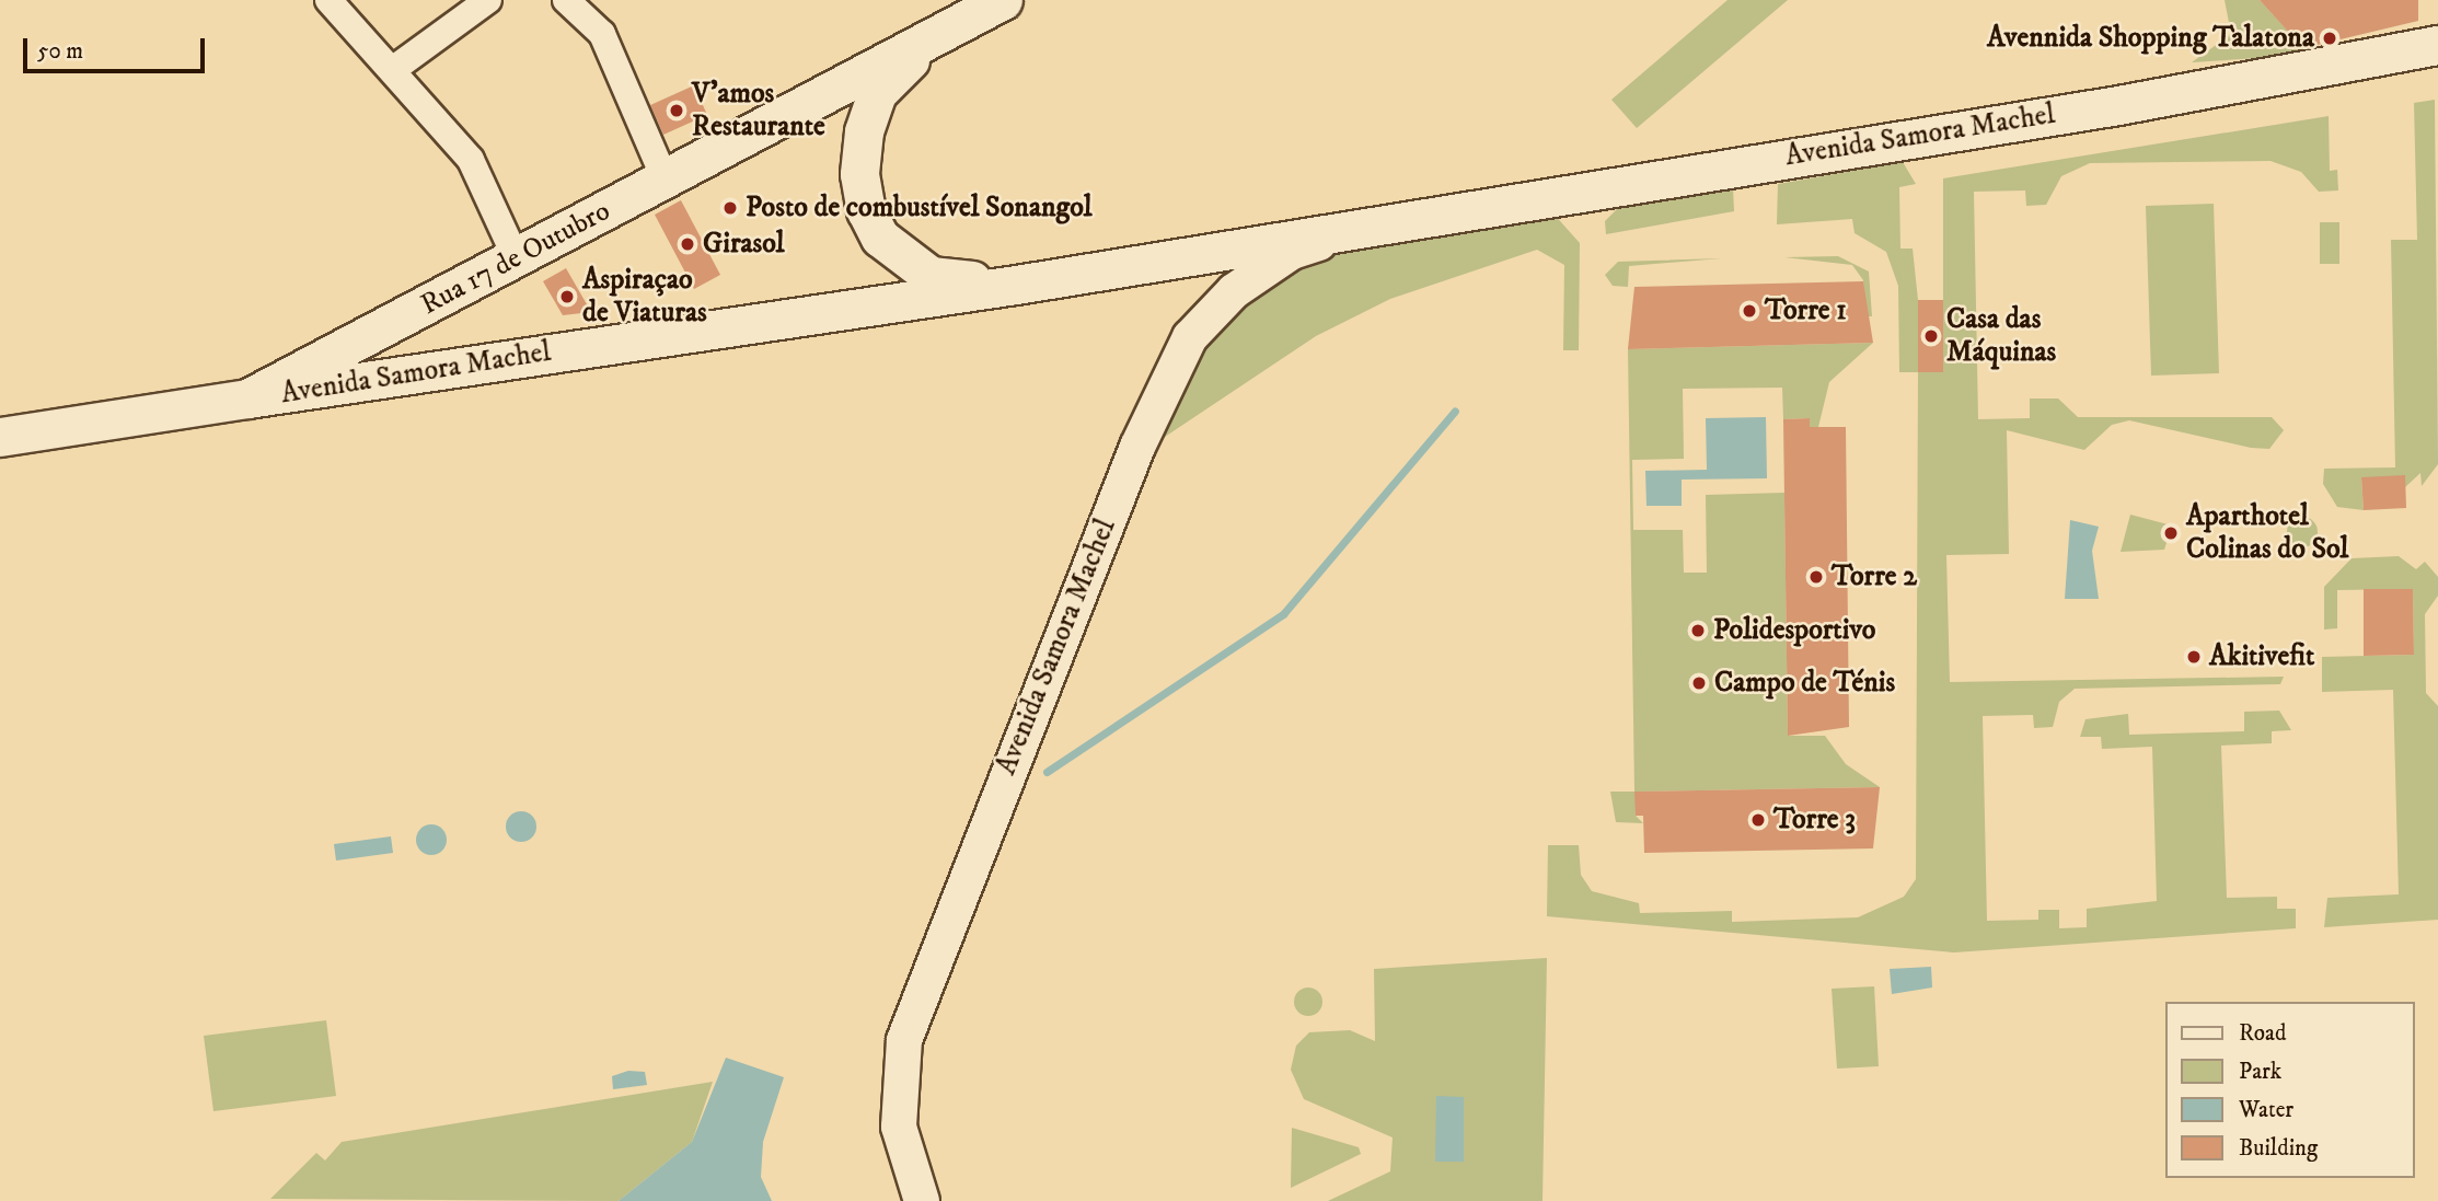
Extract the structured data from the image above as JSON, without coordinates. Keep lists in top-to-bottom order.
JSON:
{
  "streets": {
    "main road": ["Avenida Samora Machel", "Rua 17 de Outubro"]
  },
  "crossings": [
    ["Avenida Samora Machel", "Rua 17 de Outubro"]
  ],
  "places": [
    "Avennida Shopping Talatona",
    "V'amos Restaurante",
    "Posto de combustível Sonangol",
    "Girasol",
    "Aspiraçao de Viaturas",
    "Torre 1",
    "Casa das Máquinas",
    "Aparthotel Colinas do Sol",
    "Torre 2",
    "Polidesportivo",
    "Akitivefit",
    "Campo de Ténis",
    "Torre 3"
  ],
  "legend": [
    "Road",
    "Park",
    "Water",
    "Building"
  ],
  "scale_bar": "50 m"
}
